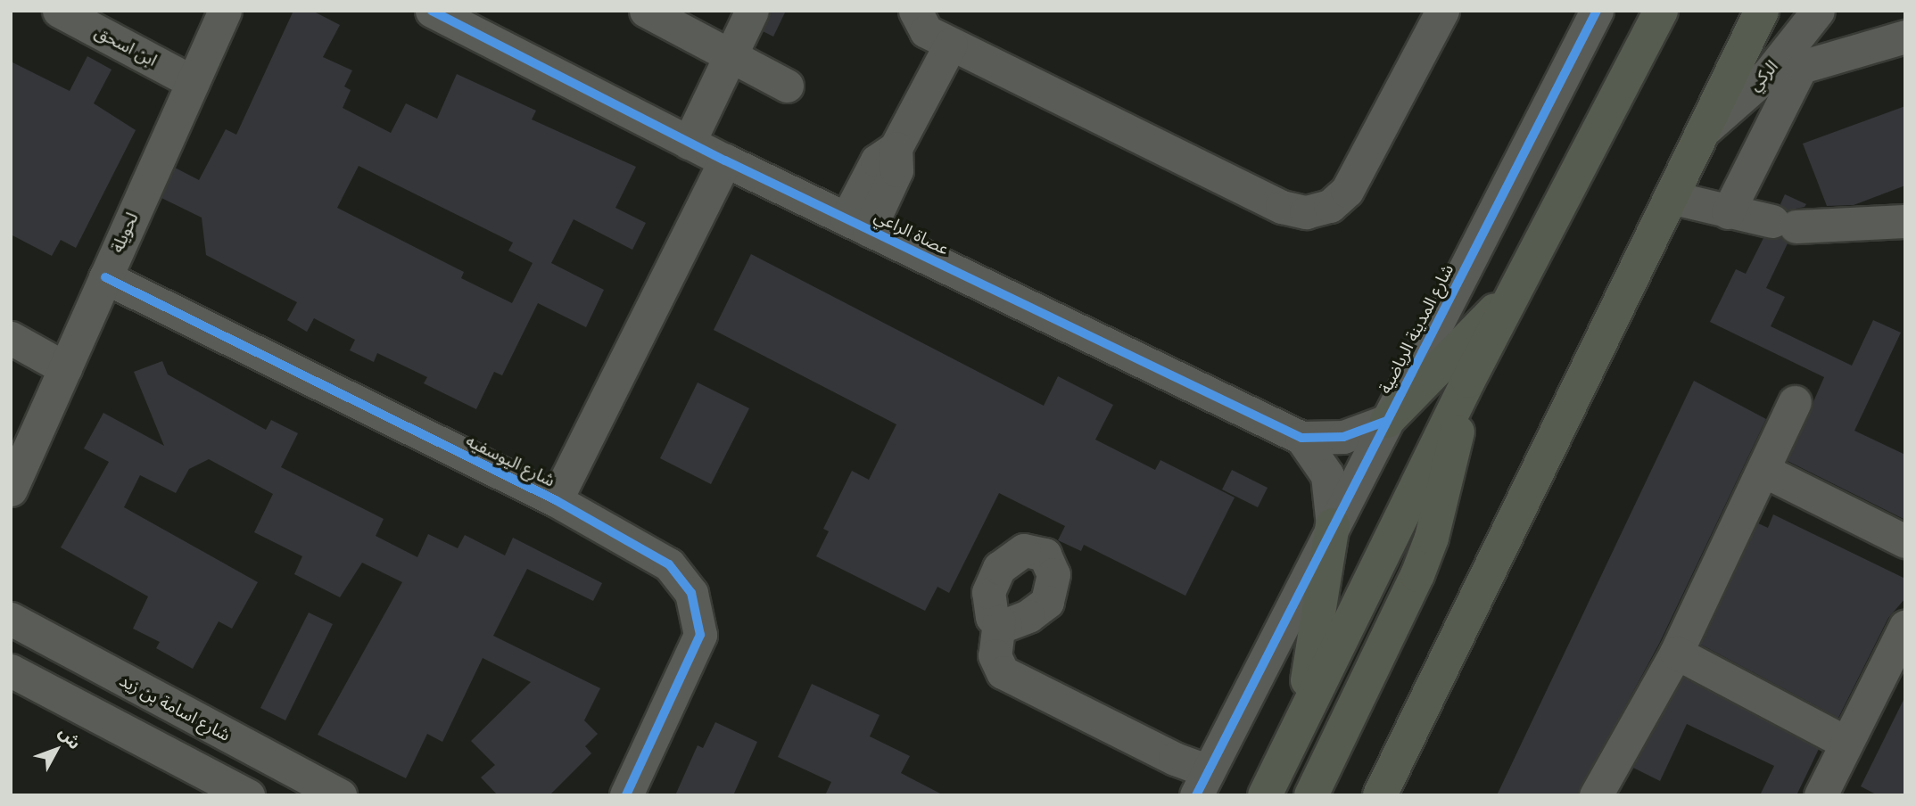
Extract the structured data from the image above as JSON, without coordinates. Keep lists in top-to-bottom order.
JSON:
{
  "streets": {
    "street": [
      "ابن اسحق",
      "الركي",
      "لحويلة",
      "عصاة الراعي",
      "شارع المدينة الرياضية",
      "شارع اليوسفيه",
      "شارع اسامة بن زيد"
    ]
  },
  "crossings": [
    ["ابن اسحق", "لحويلة"],
    ["لحويلة", "شارع اليوسفيه"],
    ["عصاة الراعي", "شارع المدينة الرياضية"],
    ["عصاة الراعي", "شارع اليوسفيه"]
  ],
  "north": "top right"
}
